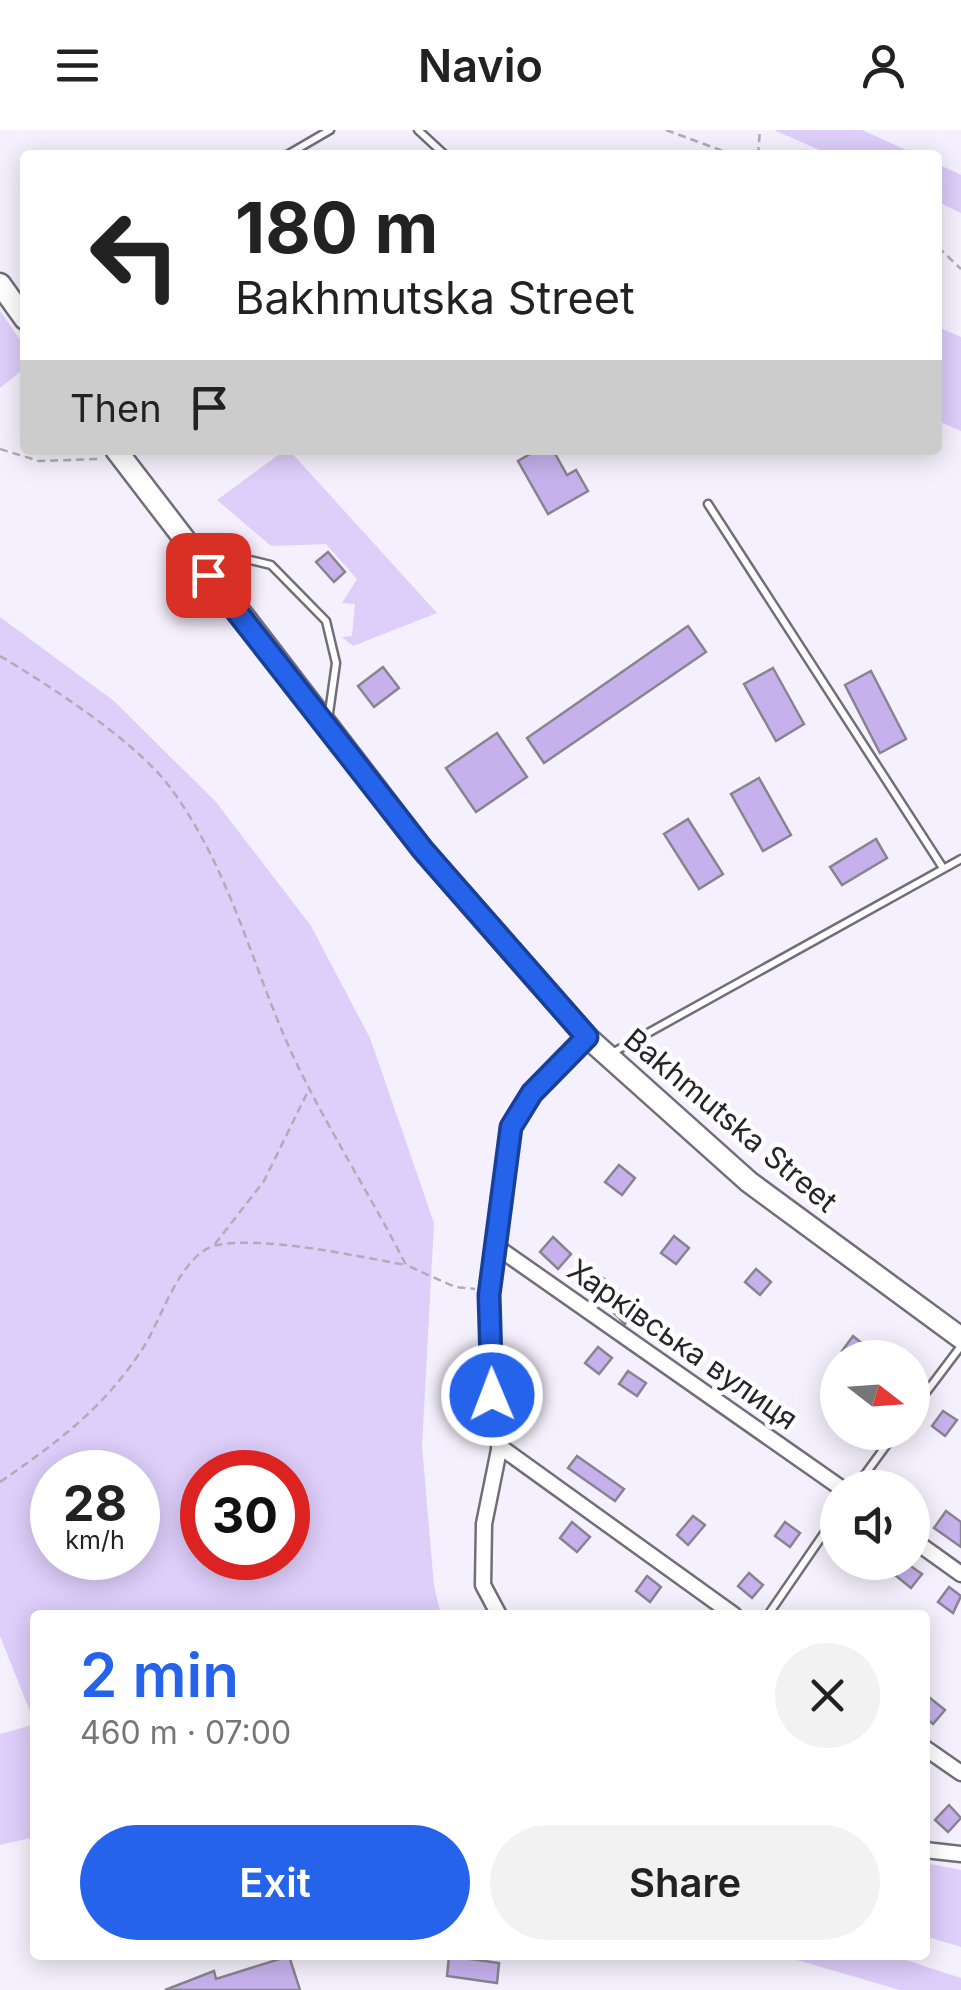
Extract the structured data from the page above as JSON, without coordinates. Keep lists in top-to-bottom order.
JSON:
{
  "streets": {
    "main road": ["Bakhmutska Street"],
    "street": ["Харківська вулиця"]
  },
  "north": "right",
  "page": {
    "header": "Navio",
    "turn": ["180 m", "Bakhmutska Street"],
    "then": "Then",
    "speed": "28 km/h",
    "limit": "30",
    "heading": ["2 min", "460 m · 07:00"],
    "buttons": ["Exit", "Share"]
  }
}
